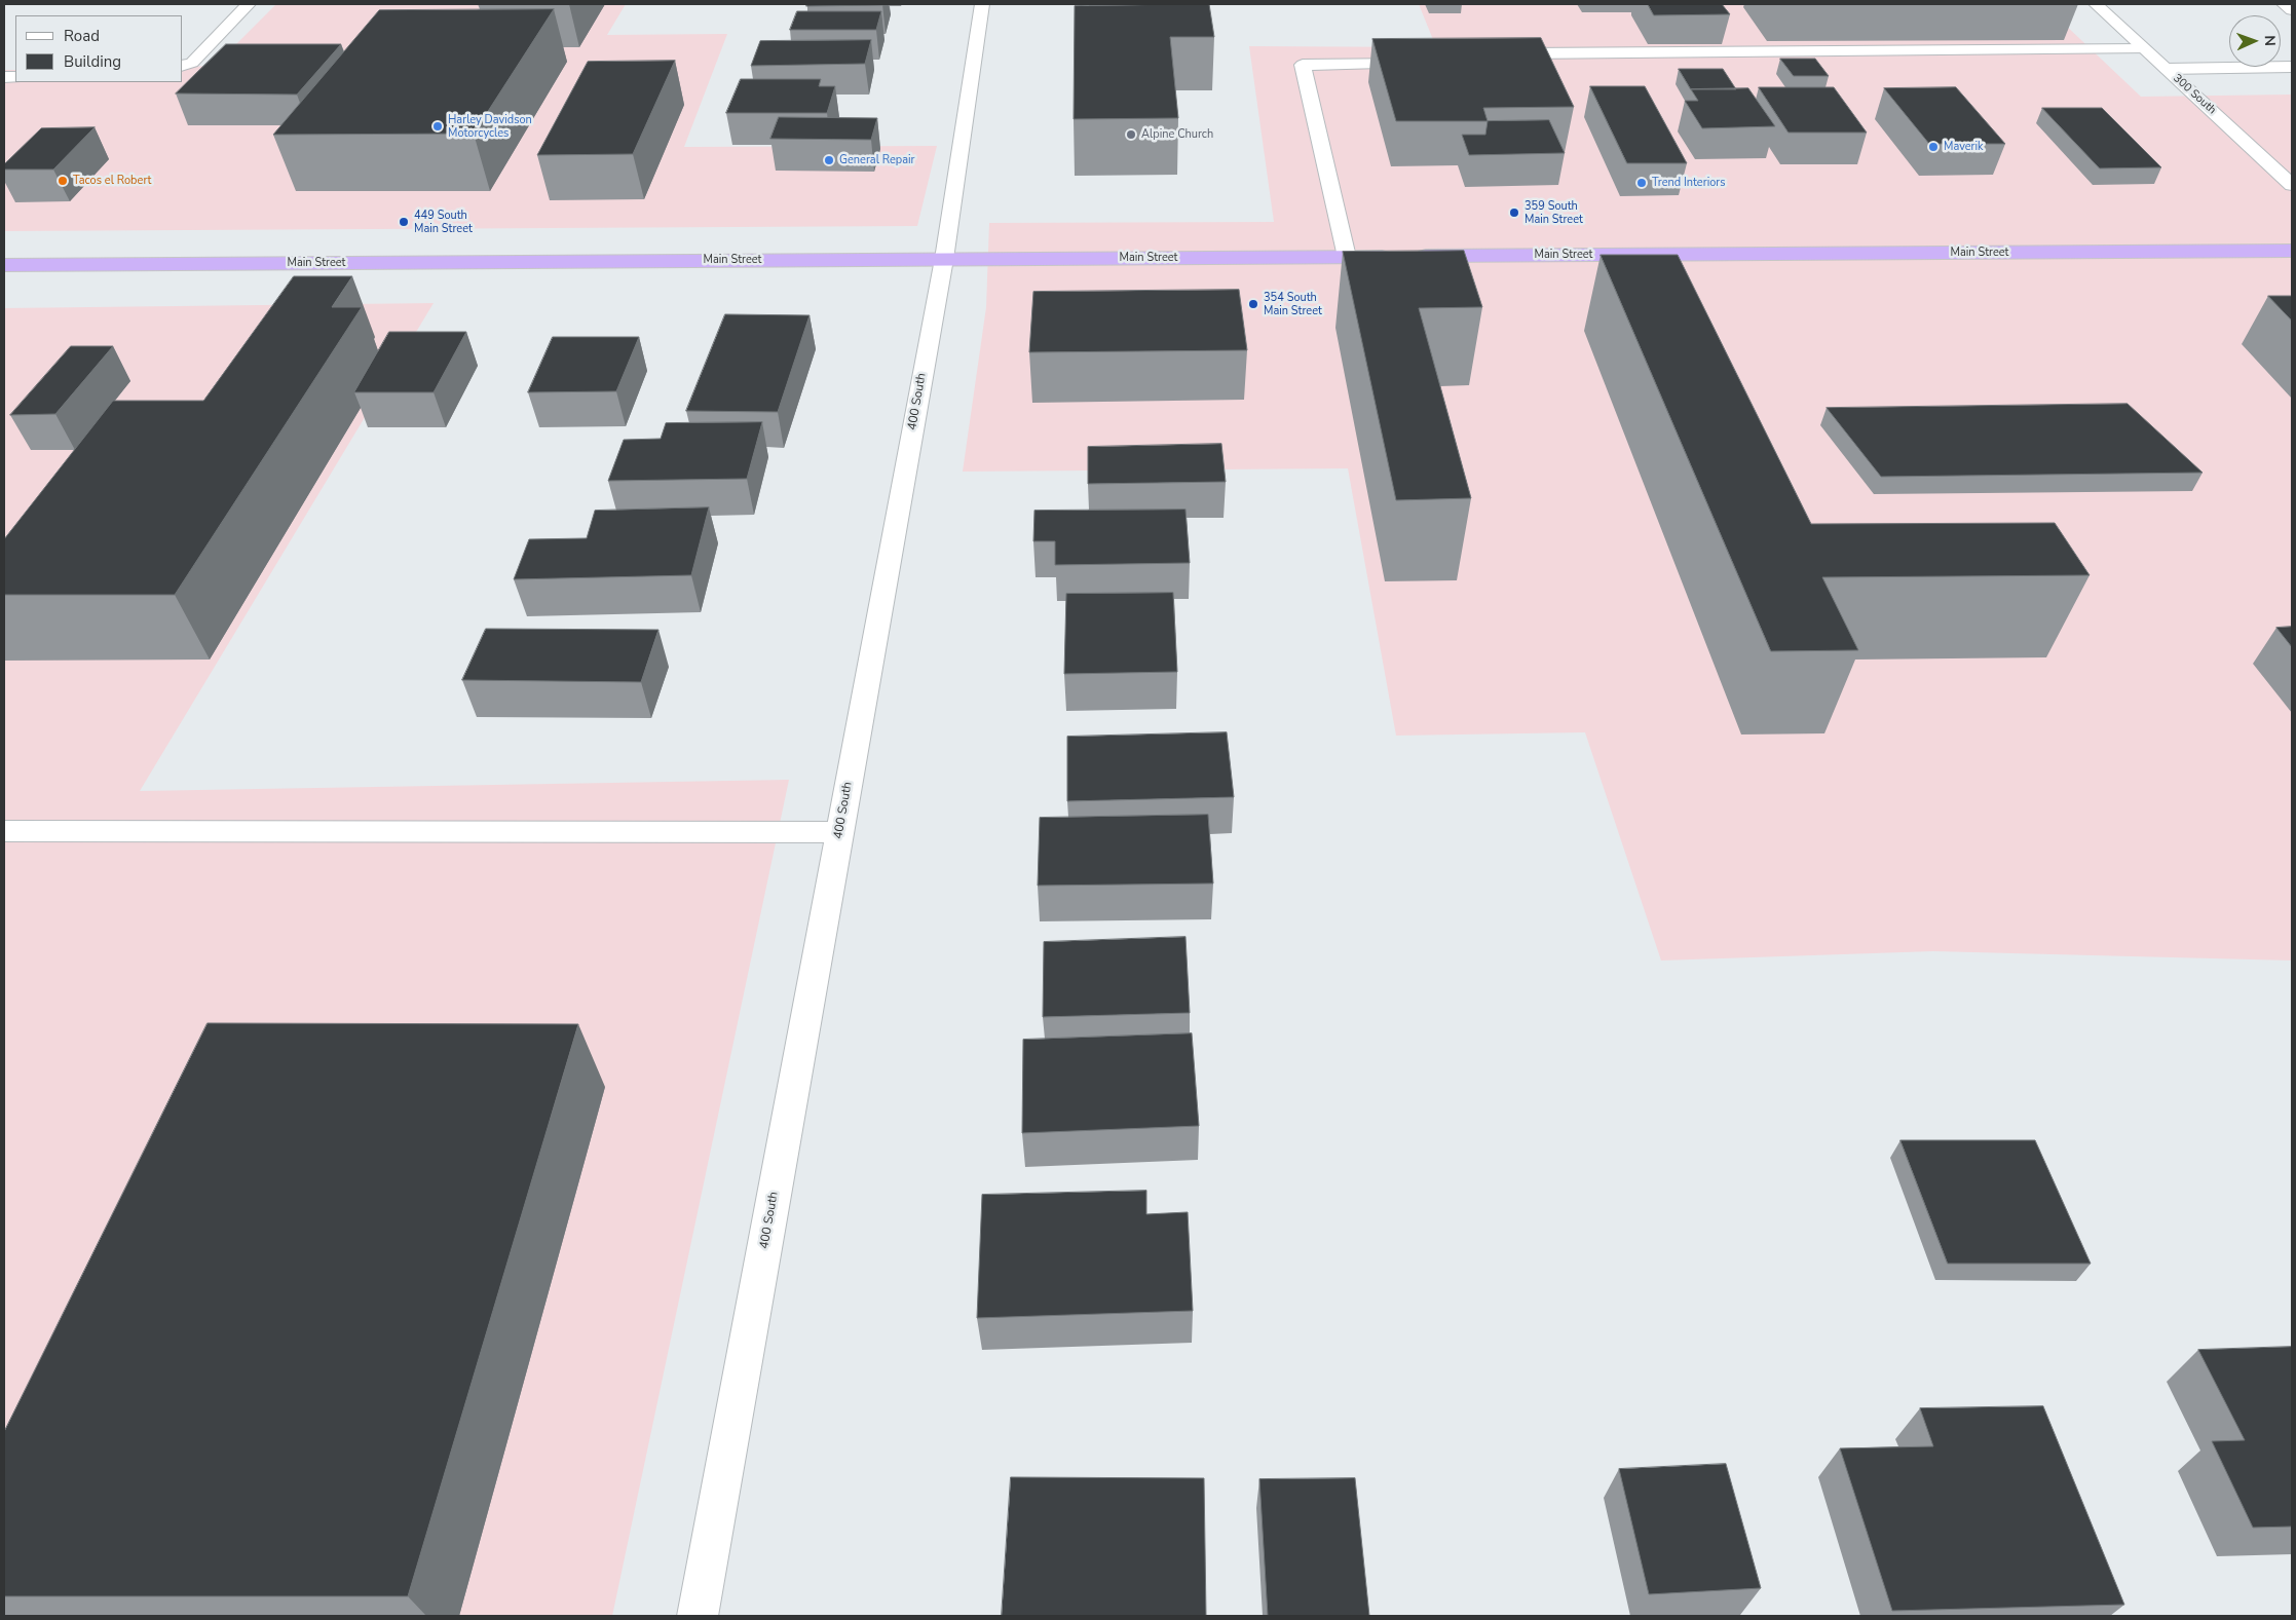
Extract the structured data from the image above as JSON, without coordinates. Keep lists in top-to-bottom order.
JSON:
{
  "streets": {
    "highway": ["Main Street"],
    "street": ["300 South", "400 South"]
  },
  "crossings": [
    ["Main Street", "400 South"]
  ],
  "places": [
    "Harley Davidson Motorcycles",
    "Alpine Church",
    "Maverik",
    "General Repair",
    "Tacos el Robert",
    "Trend Interiors",
    "359 South Main Street",
    "449 South Main Street",
    "354 South Main Street"
  ],
  "legend": ["Road", "Building"],
  "north": "right"
}
